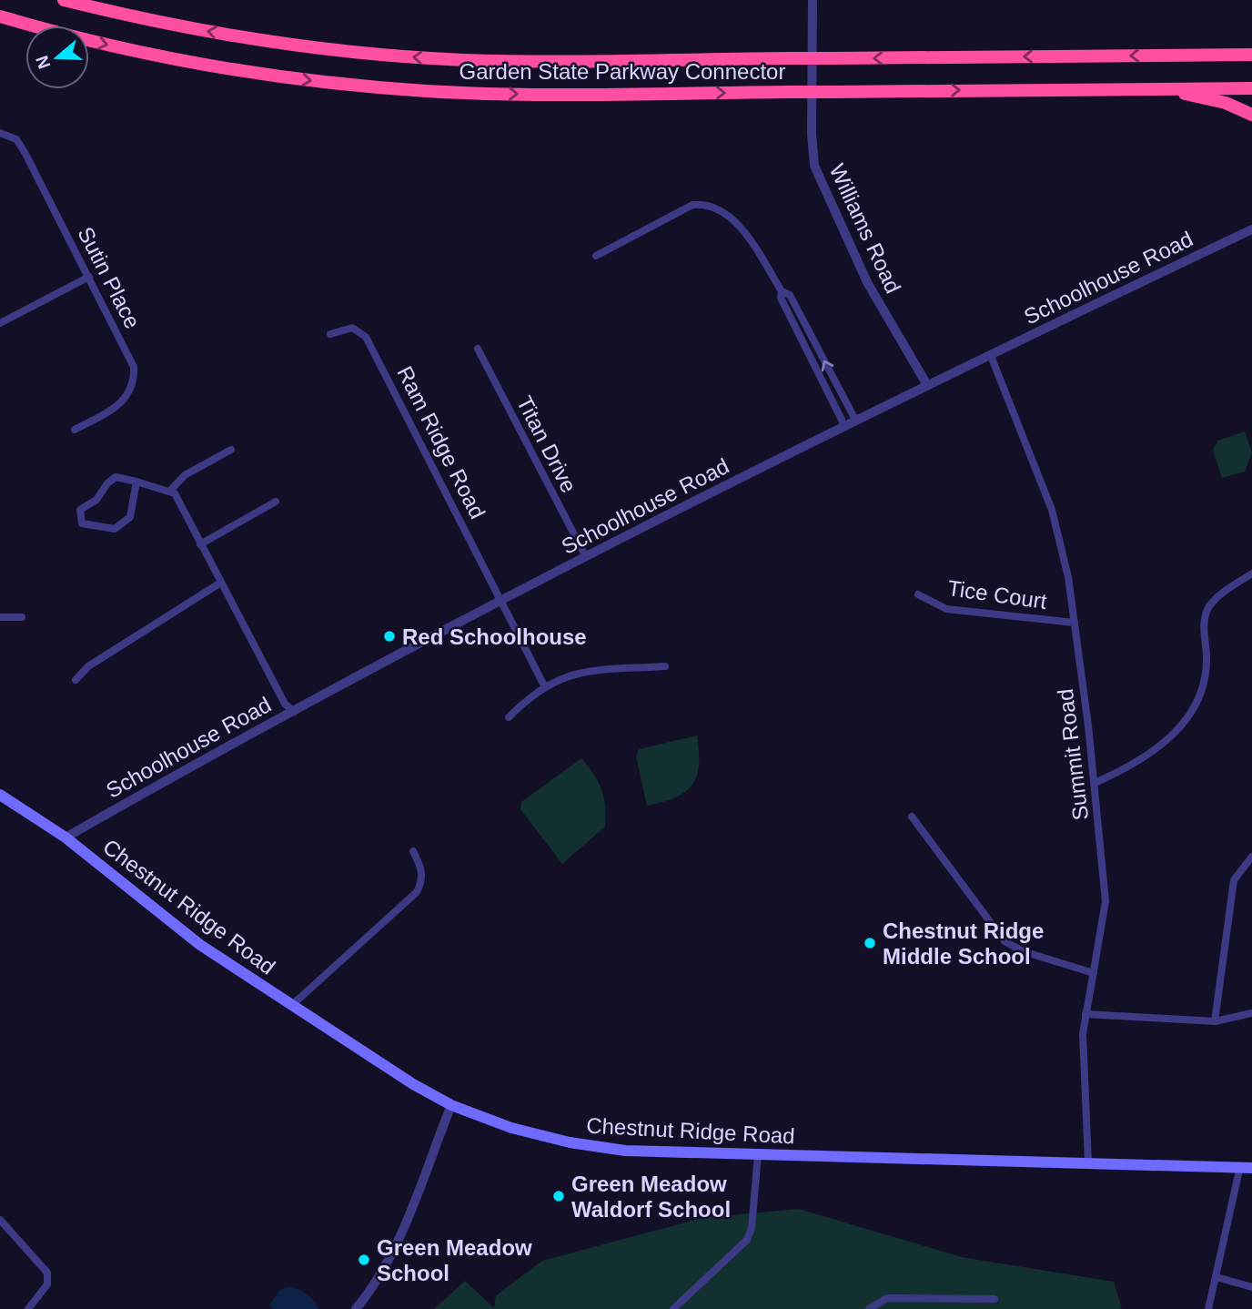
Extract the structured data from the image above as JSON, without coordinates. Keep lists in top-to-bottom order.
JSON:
{
  "streets": {
    "highway": ["Garden State Parkway Connector"],
    "main road": ["Chestnut Ridge Road"],
    "street": [
      "Williams Road",
      "Sutin Place",
      "Schoolhouse Road",
      "Ram Ridge Road",
      "Titan Drive",
      "Tice Court",
      "Summit Road"
    ]
  },
  "crossings": [
    ["Williams Road", "Schoolhouse Road"],
    ["Schoolhouse Road", "Ram Ridge Road"],
    ["Schoolhouse Road", "Titan Drive"],
    ["Schoolhouse Road", "Summit Road"],
    ["Schoolhouse Road", "Chestnut Ridge Road"],
    ["Tice Court", "Summit Road"],
    ["Summit Road", "Chestnut Ridge Road"]
  ],
  "places": [
    "Red Schoolhouse",
    "Chestnut Ridge Middle School",
    "Green Meadow Waldorf School",
    "Green Meadow School"
  ],
  "north": "left"
}
